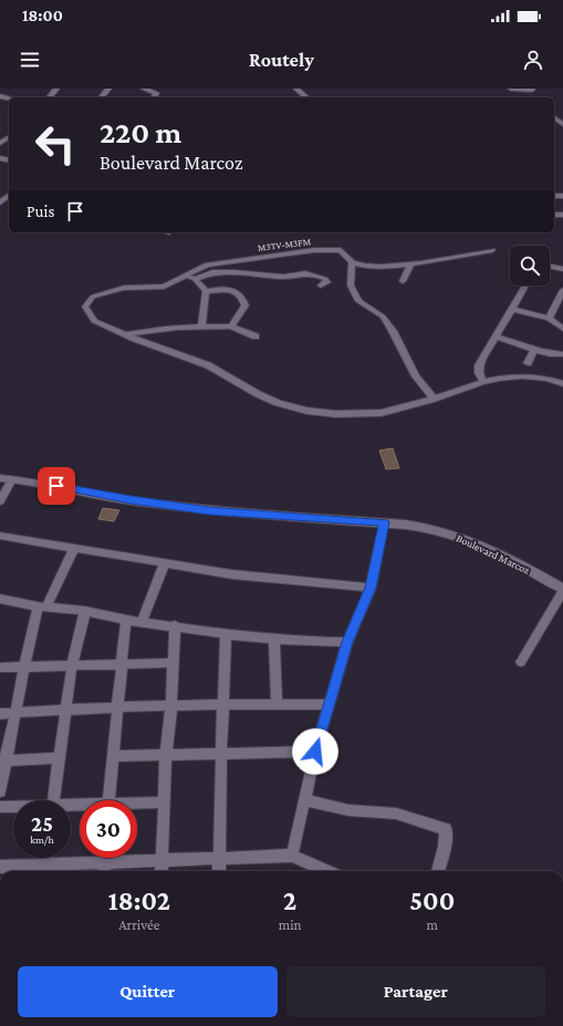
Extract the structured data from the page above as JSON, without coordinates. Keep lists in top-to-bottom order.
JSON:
{
  "streets": {
    "main road": ["Boulevard Marcoz"],
    "street": ["M3TV-M3FM"]
  },
  "page": {
    "status": "18:00",
    "header": "Routely",
    "turn": ["220 m", "Boulevard Marcoz"],
    "then": "Puis",
    "speed": "25 km/h",
    "limit": "30",
    "eta": [
      "18:02",
      "Arrivée",
      "2",
      "min",
      "500",
      "m"
    ],
    "buttons": ["Quitter", "Partager"]
  }
}
